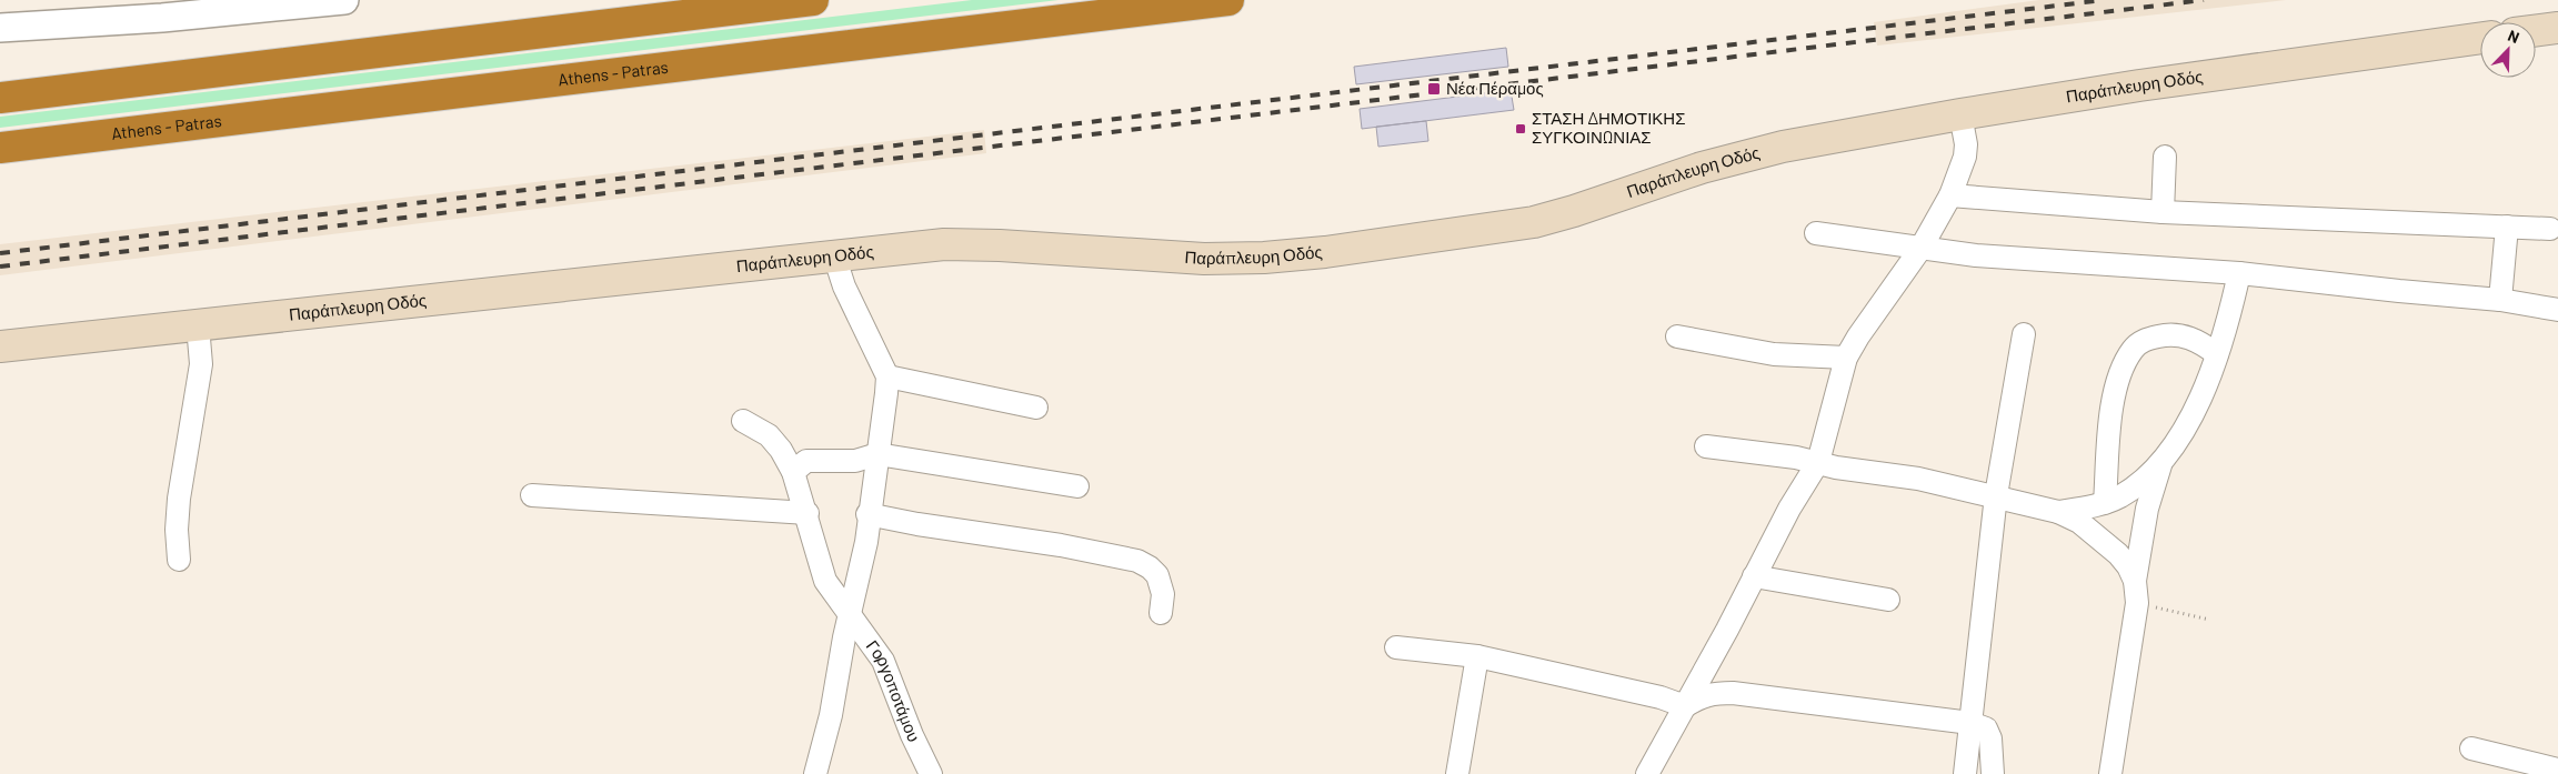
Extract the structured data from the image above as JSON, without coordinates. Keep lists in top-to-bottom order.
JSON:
{
  "streets": {
    "highway": ["Athens - Patras"],
    "main road": ["Παράπλευρη Οδός"],
    "street": ["Γοργοποτάμου"]
  },
  "places": {
    "transit": ["Νέα Πέραμος", "ΣΤΑΣΗ ΔΗΜΟΤΙΚΗΣ ΣΥΓΚΟΙΝΩΝΙΑΣ"]
  },
  "north": "top right"
}
